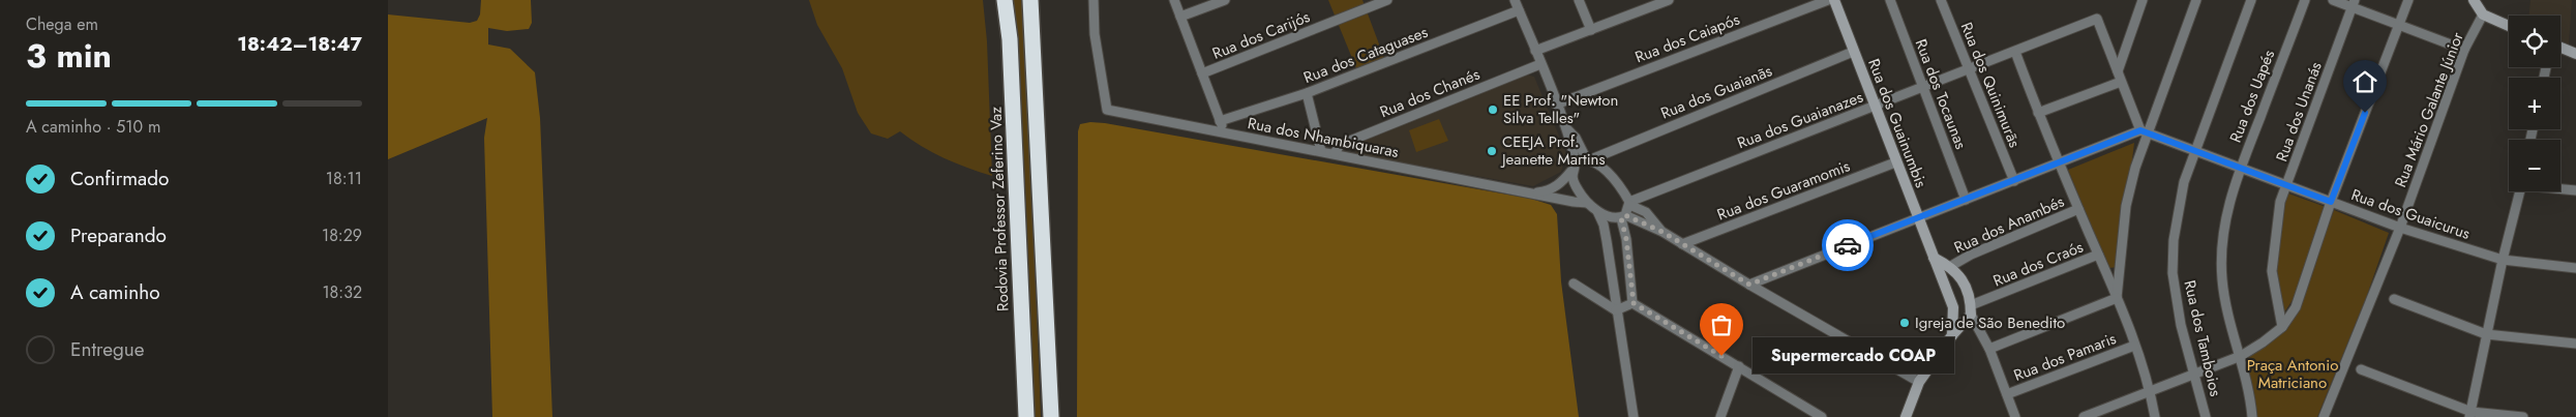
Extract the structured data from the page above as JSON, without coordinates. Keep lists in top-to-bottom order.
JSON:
{
  "streets": {
    "highway": ["Rodovia Professor Zeferino Vaz"],
    "street": [
      "Rua dos Carijós",
      "Rua dos Caiapós",
      "Rua dos Cataguases",
      "Rua dos Quinimurãs",
      "Rua dos Guaianãs",
      "Rua dos Chanés",
      "Rua dos Tocaunas",
      "Rua dos Uapés",
      "Rua Mário Galante Júnior",
      "Rua dos Unanás",
      "Rua dos Guaianazes",
      "Rua dos Guainumbis",
      "Rua dos Nhambiquaras",
      "Rua dos Guaramomis",
      "Rua dos Guaicurus",
      "Rua dos Anambés",
      "Rua dos Craós",
      "Rua dos Tamboios",
      "Rua dos Pamaris"
    ]
  },
  "crossings": [
    ["Rua dos Quinimurãs", "Rua dos Guaianazes"],
    ["Rua dos Guaianãs", "Rua dos Guainumbis"],
    ["Rua dos Guaianãs", "Rua dos Nhambiquaras"],
    ["Rua dos Chanés", "Rua dos Nhambiquaras"],
    ["Rua dos Tocaunas", "Rua dos Guaianazes"],
    ["Rua dos Uapés", "Rua dos Guaicurus"],
    ["Rua Mário Galante Júnior", "Rua dos Guaicurus"],
    ["Rua dos Unanás", "Rua dos Guaicurus"],
    ["Rua dos Guaianazes", "Rua dos Guainumbis"],
    ["Rua dos Guainumbis", "Rua dos Guaramomis"],
    ["Rua dos Guaicurus", "Rua dos Tamboios"]
  ],
  "parks": ["Praça Antonio Matriciano"],
  "places": [
    "EE Prof. \"Newton Silva Telles\"",
    "CEEJA Prof. Jeanette Martins",
    "Igreja de São Benedito",
    "Supermercado COAP"
  ],
  "page": {
    "heading": ["3 min", "Chega em", "18:42–18:47"],
    "map_buttons": ["+", "−"],
    "bar": "A caminho · 510 m",
    "list": [
      ["Confirmado", "18:11"],
      ["Preparando", "18:29"],
      ["A caminho", "18:32"],
      "Entregue"
    ],
    "bubble": "Supermercado COAP"
  }
}
